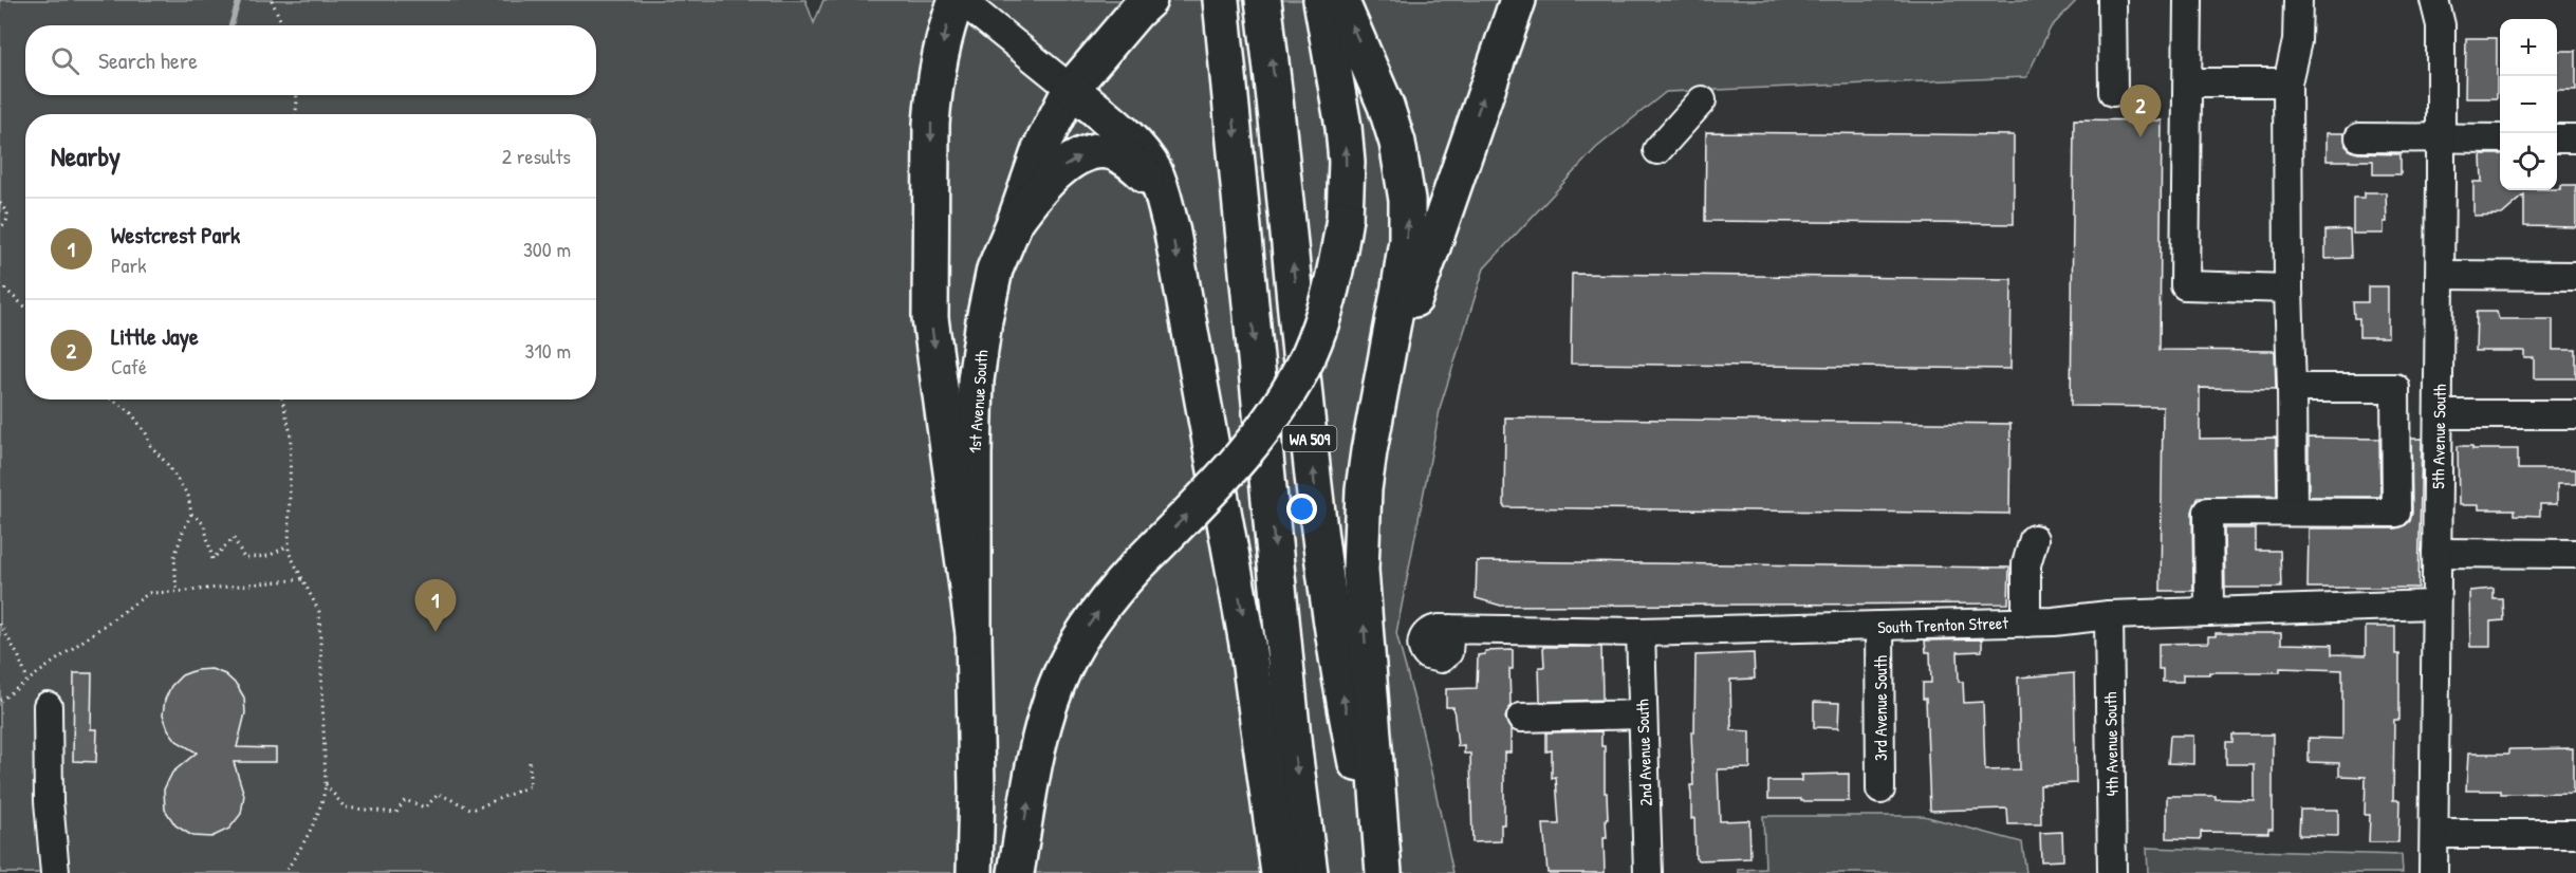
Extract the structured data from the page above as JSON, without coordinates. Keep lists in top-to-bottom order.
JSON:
{
  "streets": {
    "main road": ["1st Avenue South", "WA 509"],
    "street": [
      "5th Avenue South",
      "South Trenton Street",
      "3rd Avenue South",
      "4th Avenue South",
      "2nd Avenue South"
    ]
  },
  "crossings": [
    ["5th Avenue South", "South Trenton Street"],
    ["South Trenton Street", "3rd Avenue South"],
    ["South Trenton Street", "4th Avenue South"],
    ["South Trenton Street", "2nd Avenue South"]
  ],
  "page": {
    "map_buttons": ["+", "−"],
    "search": "Search here",
    "pins": ["2", "1"],
    "heading": ["Nearby", "2 results"],
    "list": [
      {
        "mark": "1",
        "name": "Westcrest Park",
        "note": "Park",
        "value": "300 m"
      },
      {
        "mark": "2",
        "name": "Little Jaye",
        "note": "Café",
        "value": "310 m"
      }
    ]
  }
}
